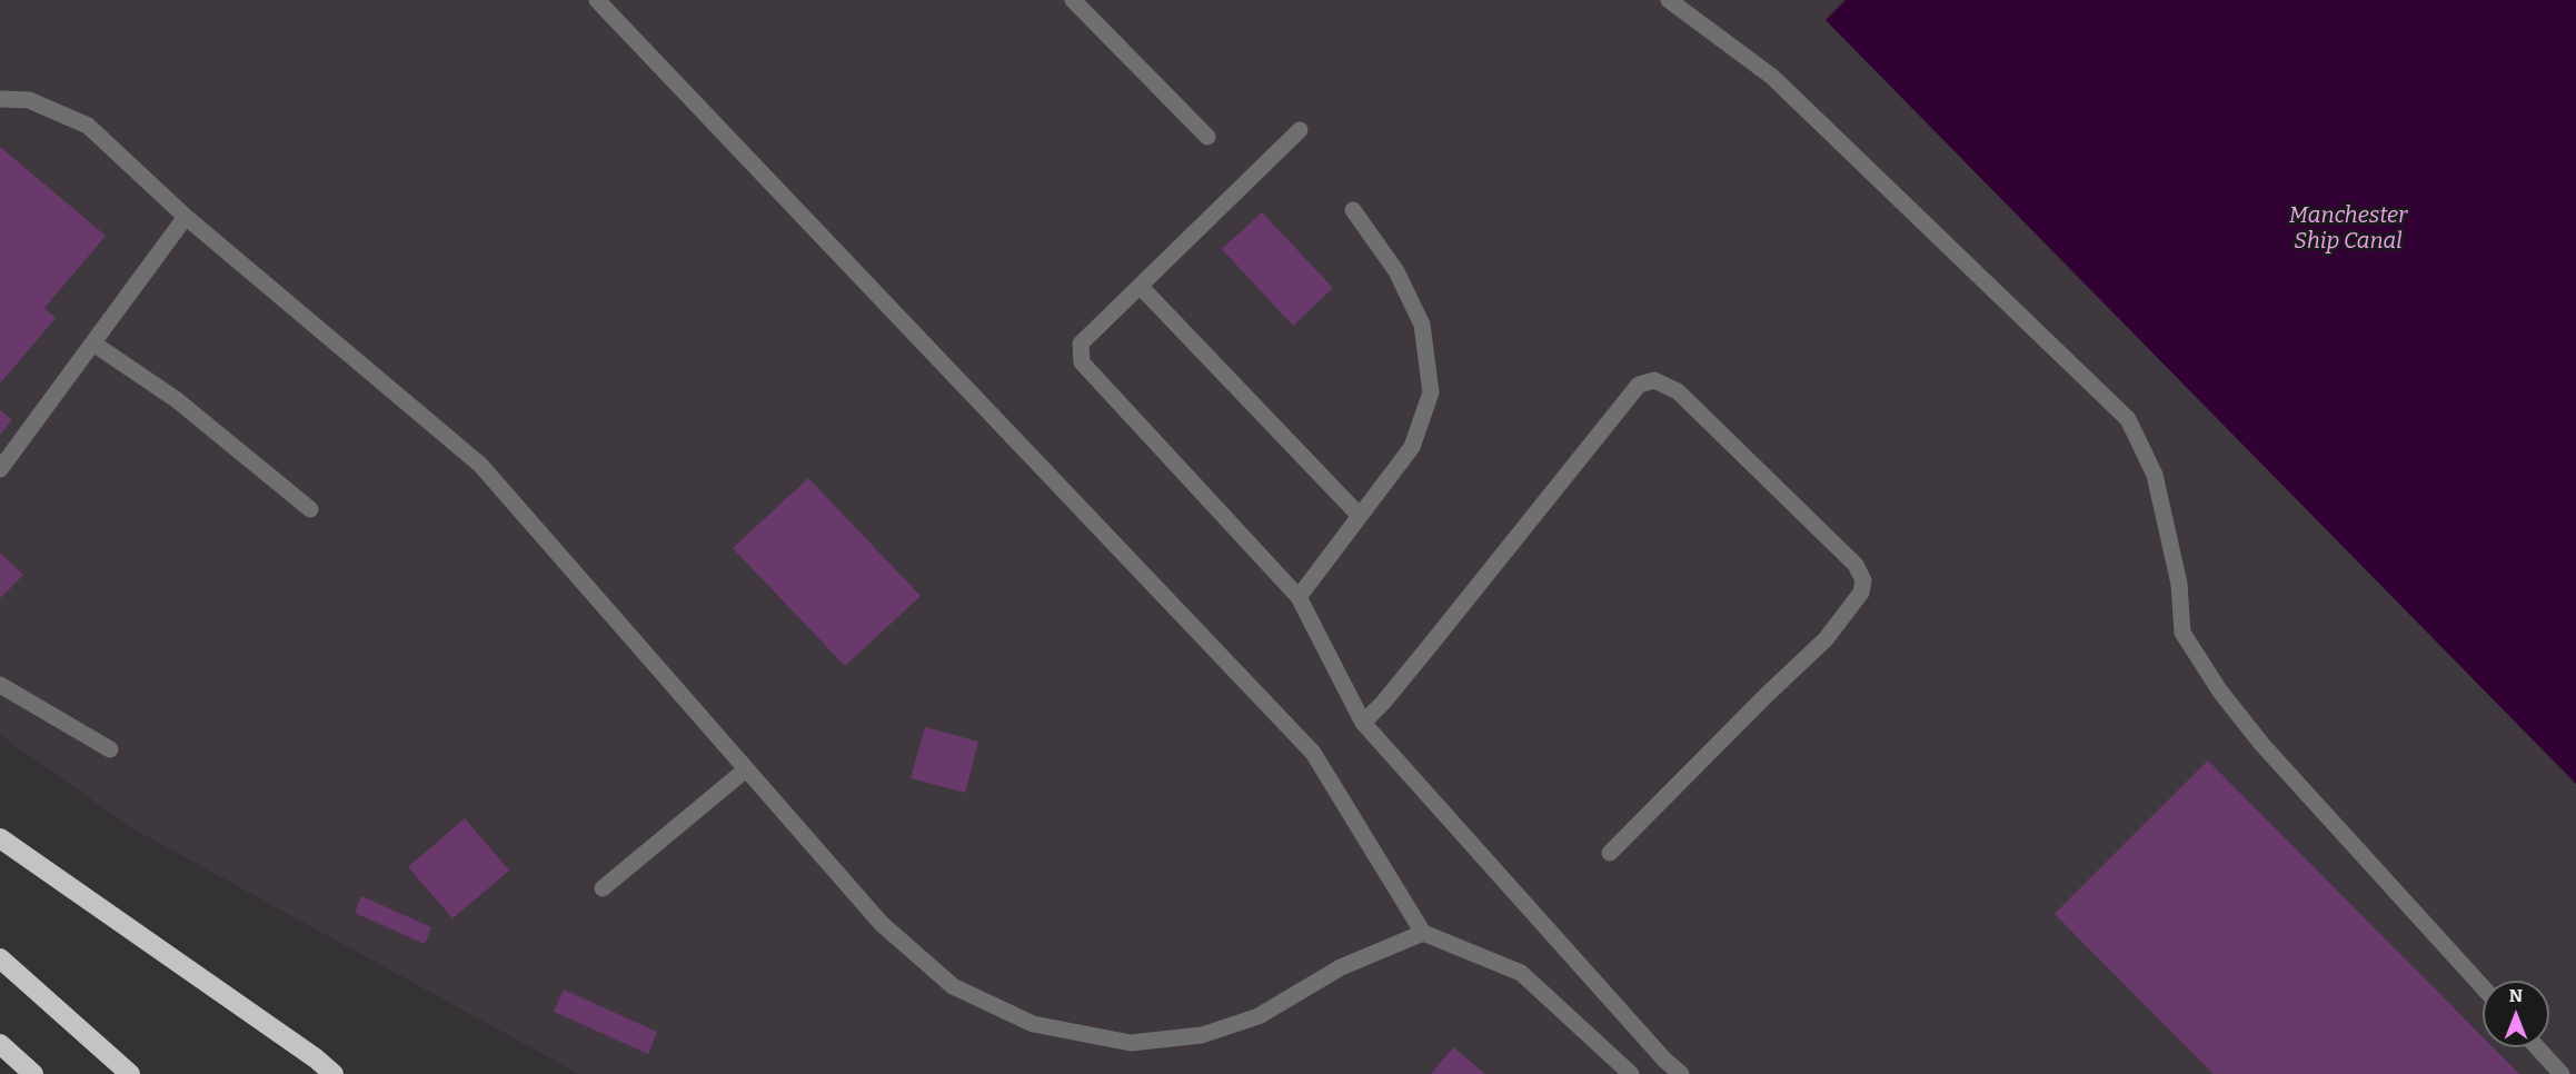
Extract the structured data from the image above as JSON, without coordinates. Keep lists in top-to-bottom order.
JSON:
{
  "water": ["Manchester Ship Canal"],
  "north": "top"
}
